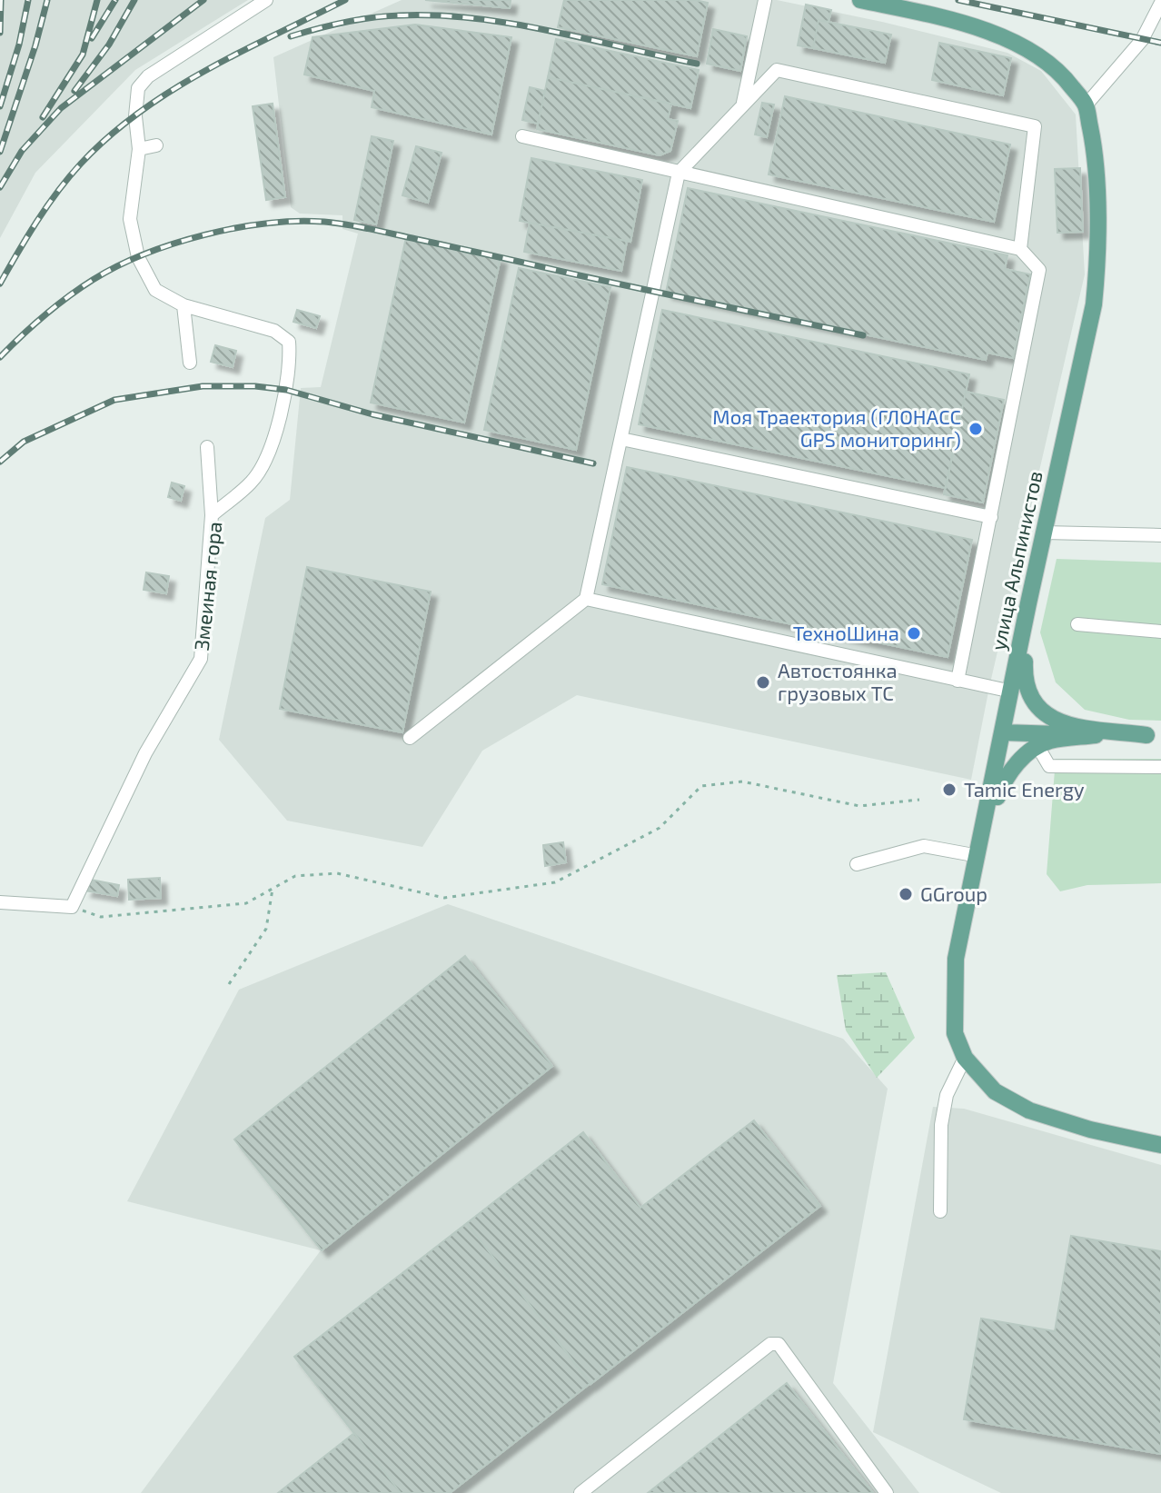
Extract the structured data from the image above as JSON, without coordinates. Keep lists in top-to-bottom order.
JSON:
{
  "streets": {
    "main road": ["улица Альпинистов"],
    "street": ["Змеиная гора"]
  },
  "places": [
    "Моя Траектория (ГЛОНАСС GPS мониторинг)",
    "ТехноШина",
    "Автостоянка грузовых ТС",
    "Tamic Energy",
    "GGroup"
  ]
}
